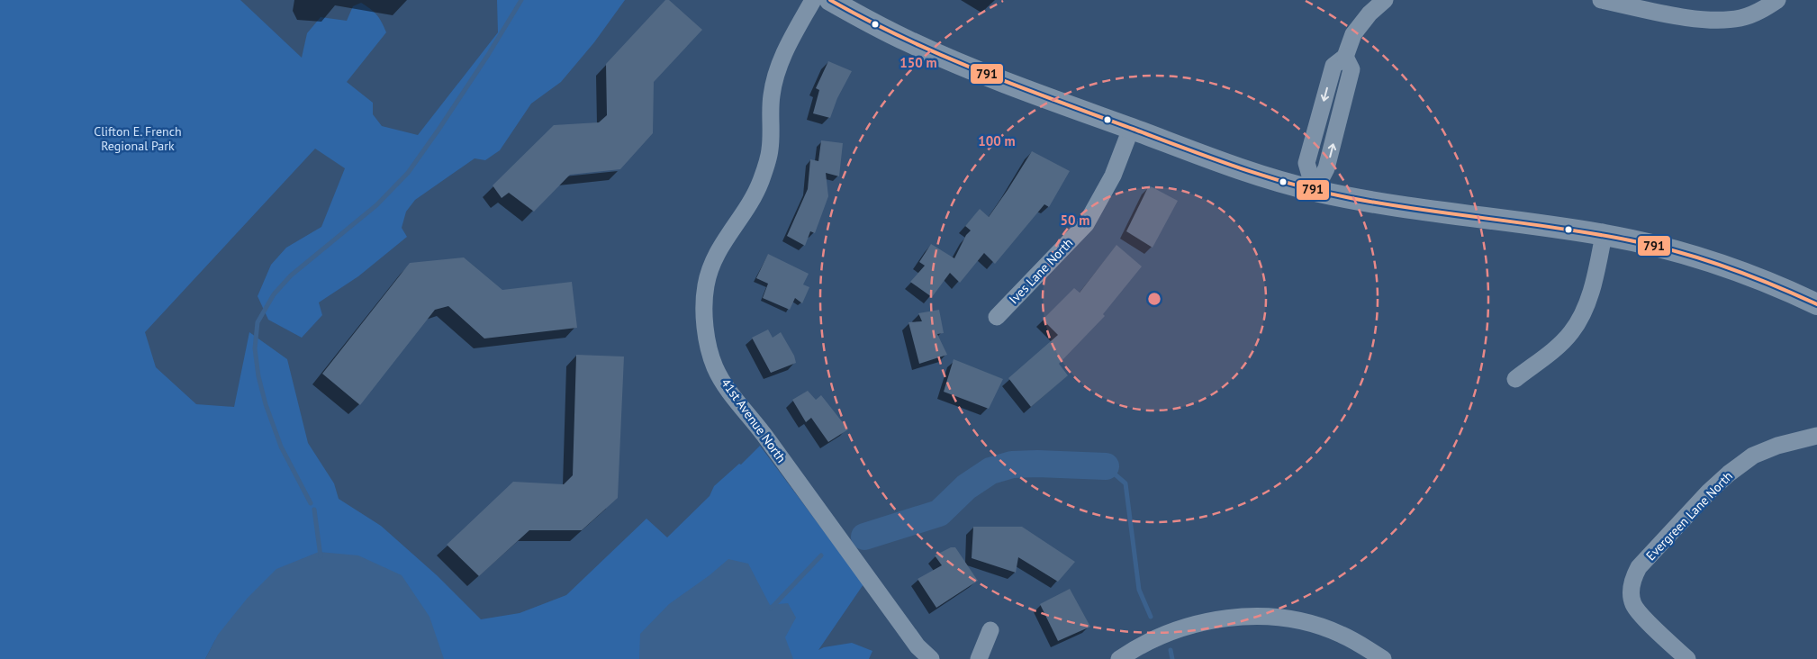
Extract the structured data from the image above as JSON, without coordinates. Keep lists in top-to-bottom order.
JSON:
{
  "streets": {
    "street": ["Ives Lane North", "41st Avenue North", "Evergreen Lane North"]
  },
  "parks": ["Clifton E. French Regional Park"],
  "lines": ["transit line 791"],
  "rings": ["150 m", "100 m", "50 m"]
}
